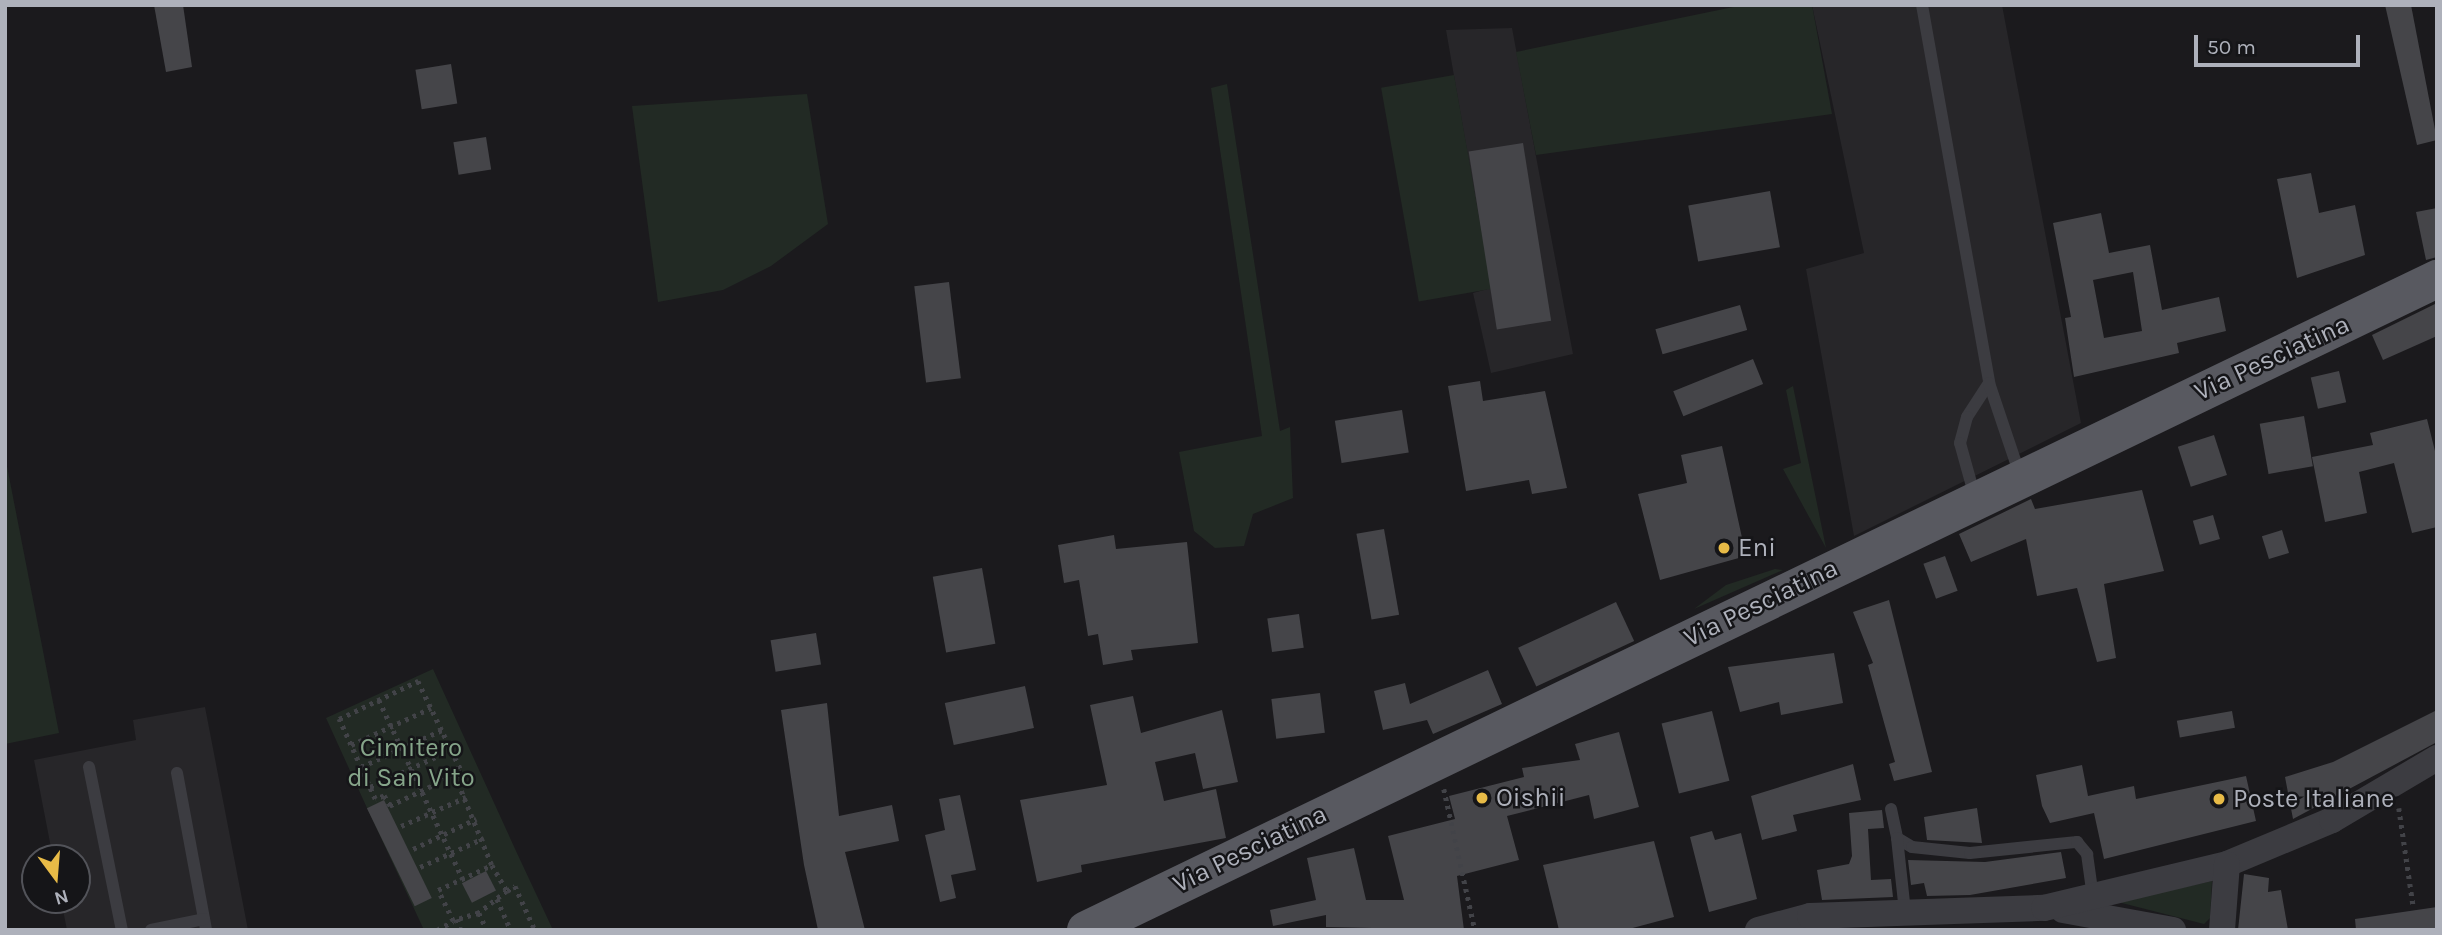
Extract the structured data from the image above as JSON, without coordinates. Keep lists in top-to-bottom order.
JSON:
{
  "streets": {
    "main road": ["Via Pesciatina"]
  },
  "parks": ["Cimitero di San Vito"],
  "places": ["Eni", "Oishii", "Poste Italiane"],
  "scale_bar": "50 m",
  "north": "bottom"
}
